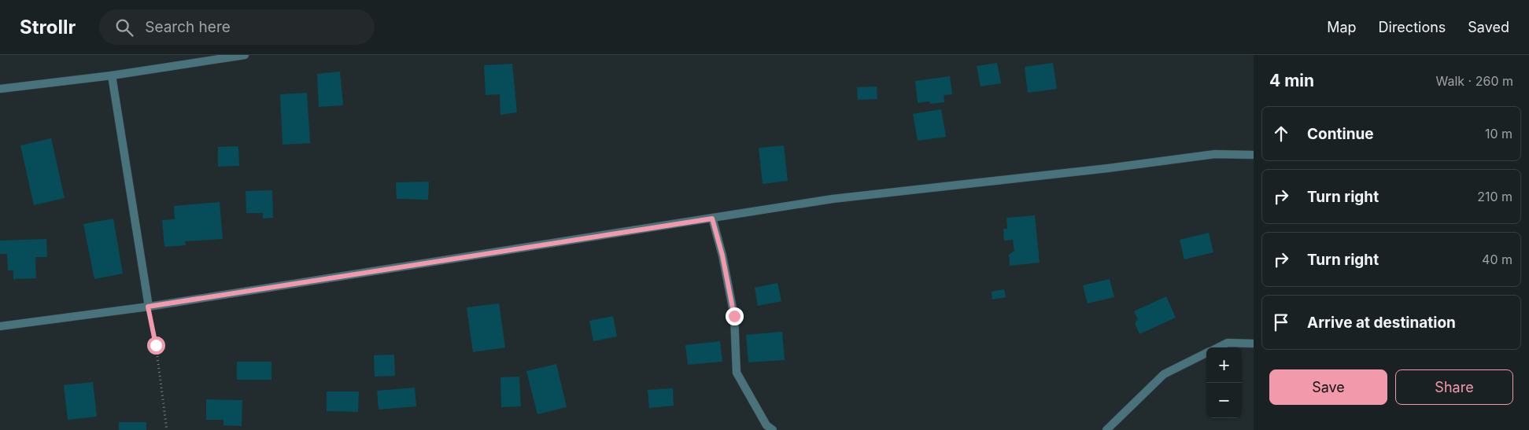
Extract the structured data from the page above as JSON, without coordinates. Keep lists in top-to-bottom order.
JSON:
{
  "page": {
    "header": "Strollr",
    "search": "Search here",
    "nav": ["Map", "Directions", "Saved"],
    "heading": ["4 min", "Walk · 260 m"],
    "list": [
      ["Continue", "10 m"],
      ["Turn right", "210 m"],
      ["Turn right", "40 m"],
      "Arrive at destination"
    ],
    "map_buttons": ["+", "−"],
    "buttons": ["Save", "Share"]
  }
}
